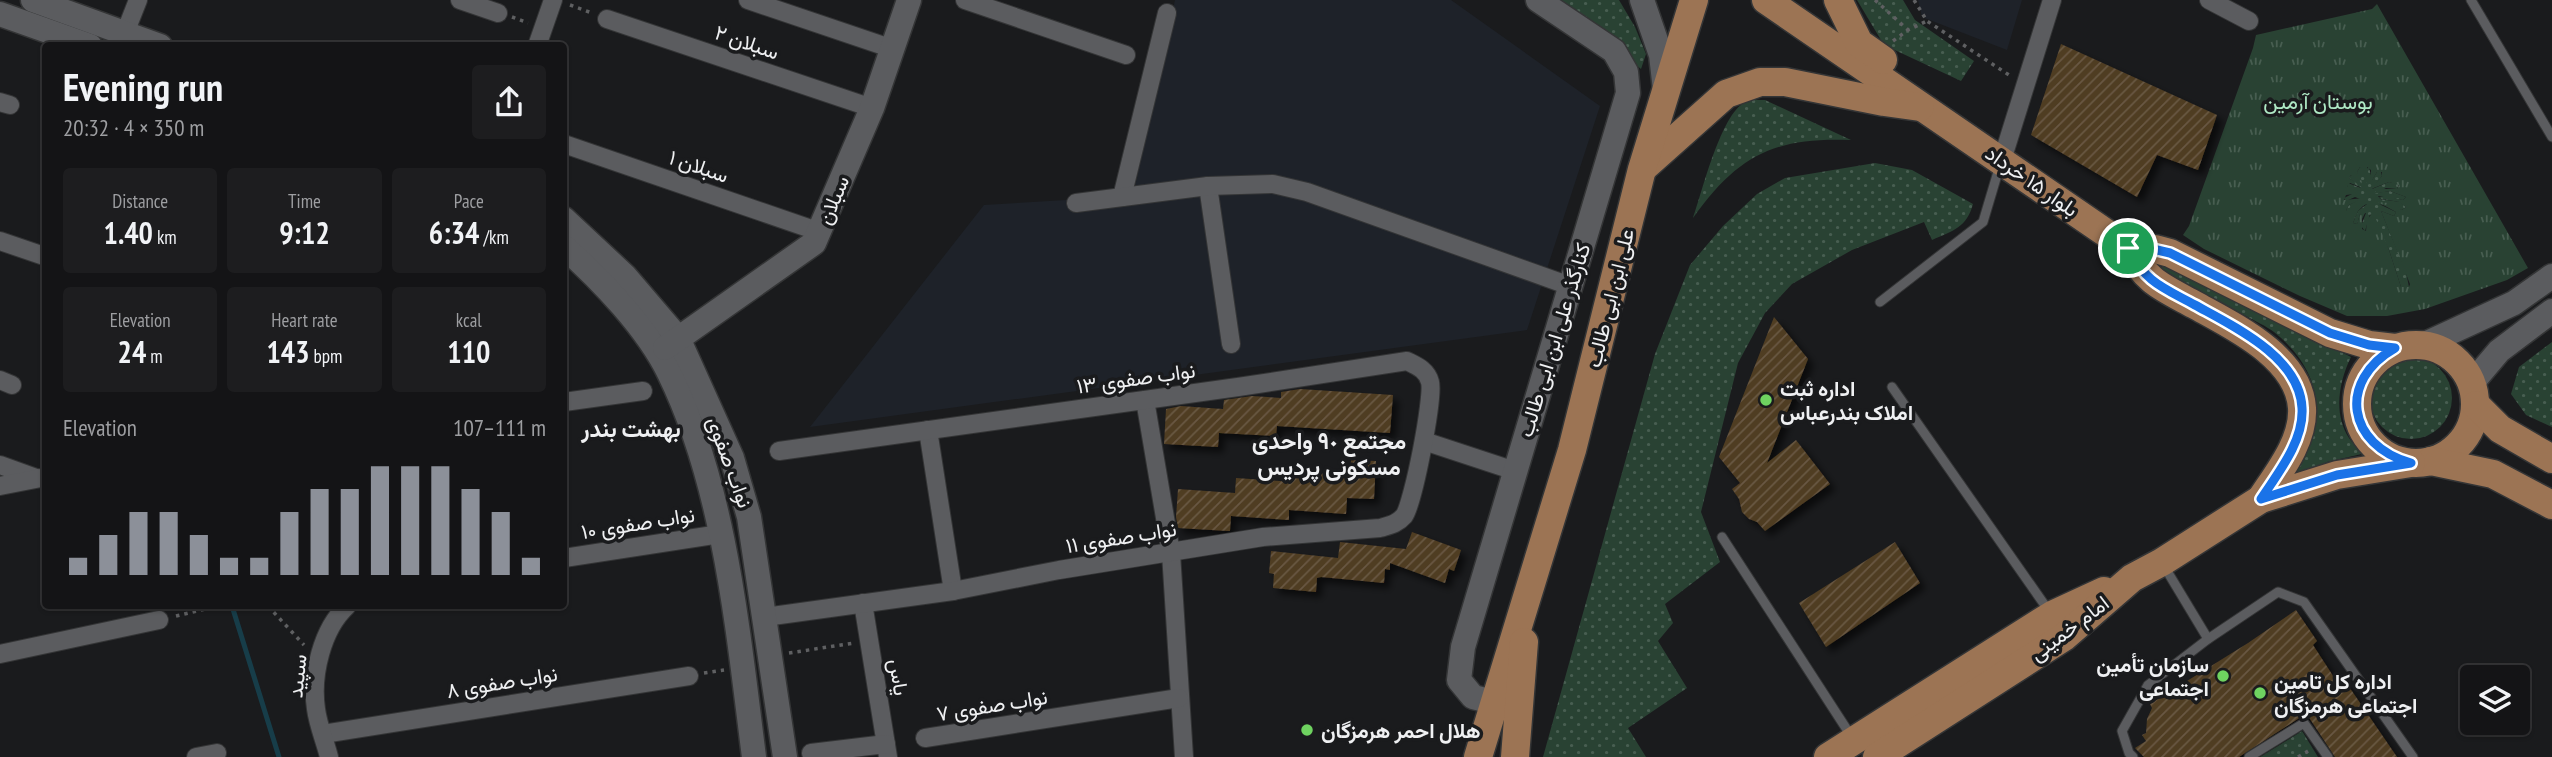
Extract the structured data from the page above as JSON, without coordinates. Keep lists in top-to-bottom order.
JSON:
{
  "streets": {
    "main road": ["بلوار ۱۵ خرداد", "علی ابن ابی طالب", "امام خمینی"],
    "street": [
      "سبلان ۲",
      "سبلان ۱",
      "سبلان",
      "کنارگذر علی ابن ابی طالب",
      "نواب صفوی ۱۳",
      "نواب صفوی",
      "نواب صفوی ۱۰",
      "نواب صفوی ۱۱",
      "سپید",
      "یاس",
      "نواب صفوی ۸",
      "نواب صفوی ۷"
    ]
  },
  "crossings": [
    ["سبلان ۲", "سبلان"],
    ["سبلان ۱", "سبلان"],
    ["سبلان", "نواب صفوی"],
    ["نواب صفوی ۱۳", "نواب صفوی ۱۱"],
    ["نواب صفوی", "نواب صفوی ۱۰"],
    ["نواب صفوی", "نواب صفوی ۱۱"],
    ["نواب صفوی ۱۱", "یاس"],
    ["سپید", "نواب صفوی ۸"]
  ],
  "districts": ["بهشت بندر", "مجتمع ٩٠ واحدی مسکونی پردیس"],
  "parks": ["بوستان آرمین"],
  "places": [
    "اداره ثبت املاک بندرعباس",
    "سازمان تأمین اجتماعی",
    "اداره کل تامین اجتماعی هرمزگان",
    "هلال احمر هرمزگان"
  ],
  "page": {
    "heading": ["Evening run", "20:32 · 4 × 350 m"],
    "stats": [
      ["Distance", "1.40 km"],
      ["Time", "9:12"],
      ["Pace", "6:34 /km"],
      ["Elevation", "24 m"],
      ["Heart rate", "143 bpm"],
      ["kcal", "110"]
    ],
    "chart": ["Elevation", "107–111 m"]
  }
}
